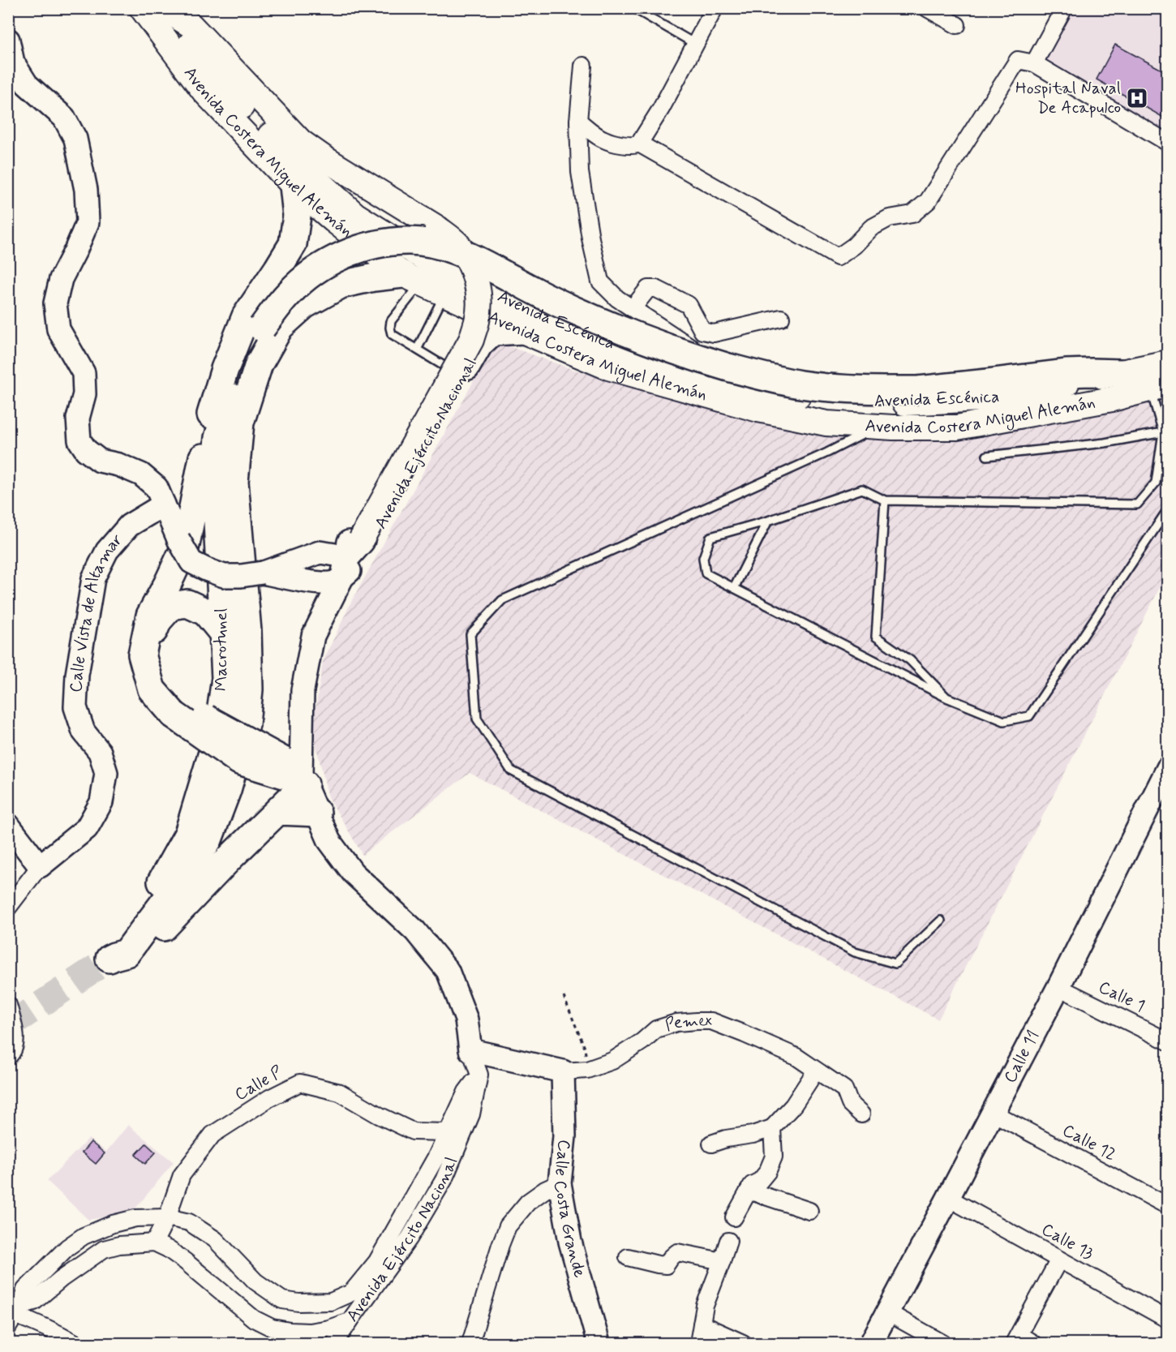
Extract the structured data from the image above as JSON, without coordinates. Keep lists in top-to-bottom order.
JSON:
{
  "streets": {
    "highway": ["Macrotunel"],
    "main road": ["Avenida Costera Miguel Alemán", "Avenida Escénica"],
    "street": [
      "Avenida Ejército Nacional",
      "Calle Vista de Altamar",
      "Calle 1",
      "Pemex",
      "Calle 11",
      "Calle P",
      "Calle 12",
      "Calle Costa Grande",
      "Calle 13"
    ]
  },
  "crossings": [
    ["Avenida Costera Miguel Alemán", "Avenida Ejército Nacional"],
    ["Avenida Escénica", "Macrotunel"],
    ["Avenida Ejército Nacional", "Pemex"],
    ["Avenida Ejército Nacional", "Calle P"],
    ["Calle 1", "Calle 11"],
    ["Pemex", "Calle Costa Grande"],
    ["Calle 11", "Calle 12"],
    ["Calle 11", "Calle 13"]
  ],
  "places": {
    "hospital": ["Hospital Naval De Acapulco"]
  }
}
